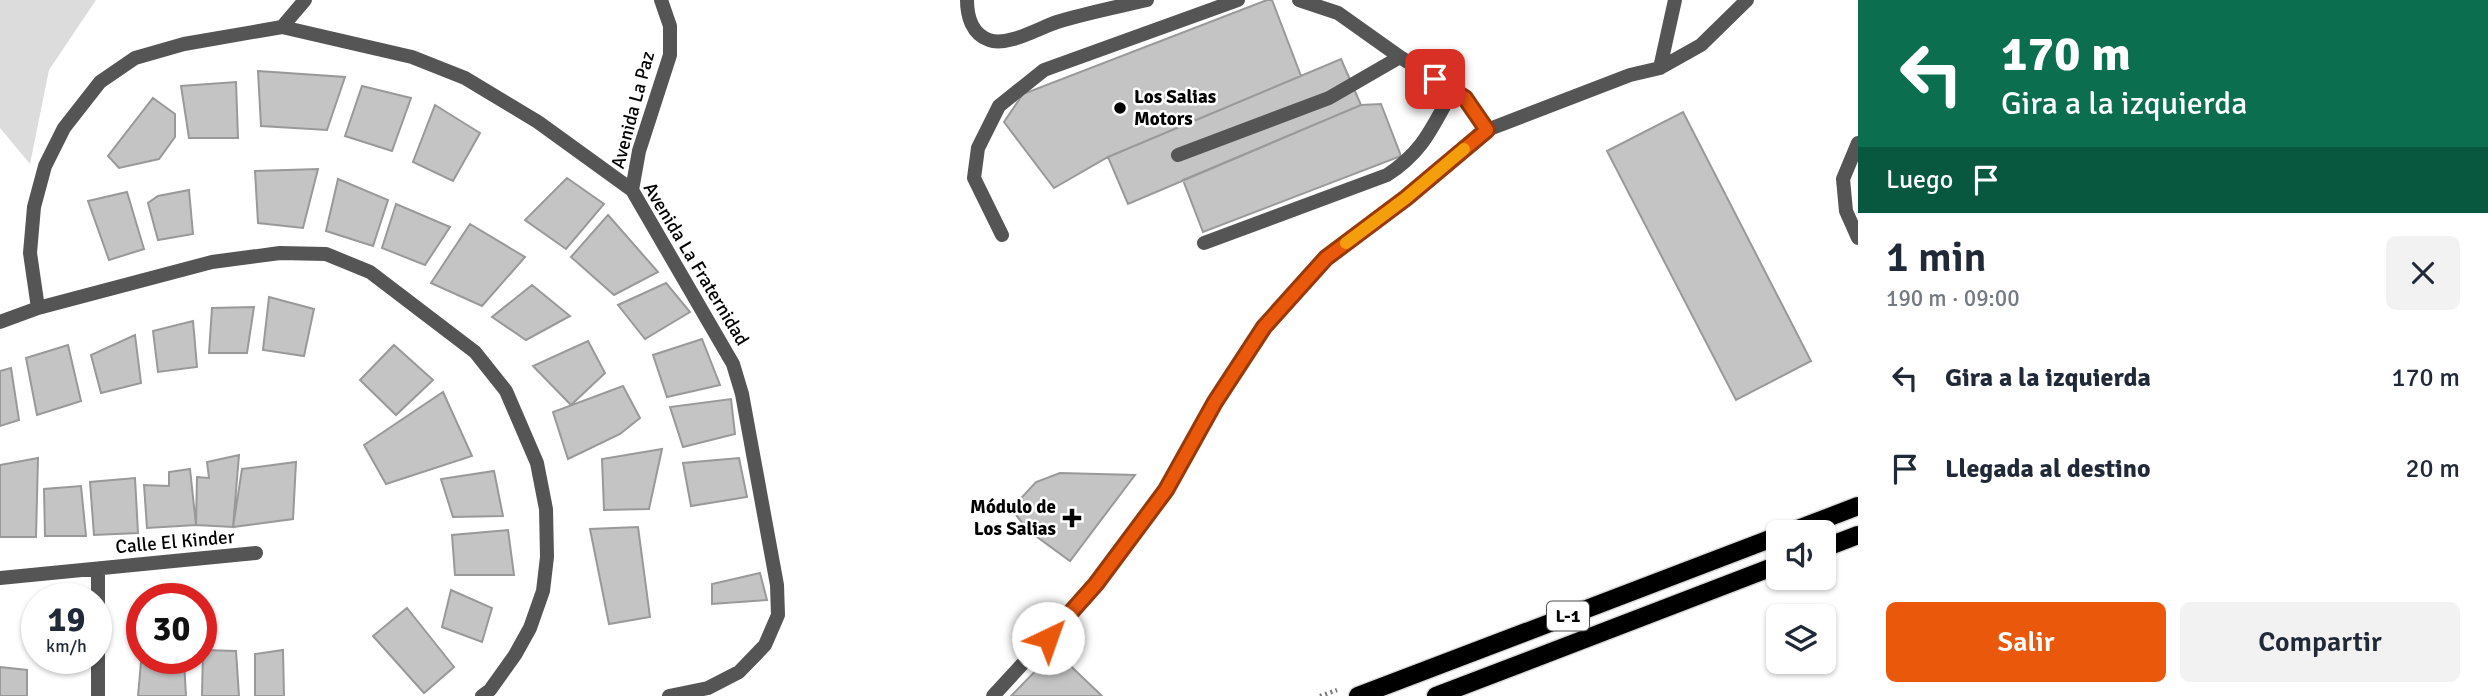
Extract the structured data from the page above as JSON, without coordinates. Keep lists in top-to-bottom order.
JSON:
{
  "streets": {
    "main road": ["L-1"],
    "street": ["Avenida La Paz", "Avenida La Fraternidad", "Calle El Kinder"]
  },
  "crossings": [
    ["Avenida La Paz", "Avenida La Fraternidad"]
  ],
  "places": {
    "other": ["Los Salias Motors"],
    "health": ["Módulo de Los Salias"]
  },
  "page": {
    "turn": ["170 m", "Gira a la izquierda"],
    "then": "Luego",
    "heading": ["1 min", "190 m · 09:00"],
    "list": [
      {
        "name": "Gira a la izquierda",
        "value": "170 m"
      },
      {
        "name": "Llegada al destino",
        "value": "20 m"
      }
    ],
    "speed": "19 km/h",
    "limit": "30",
    "buttons": ["Salir", "Compartir"]
  }
}
